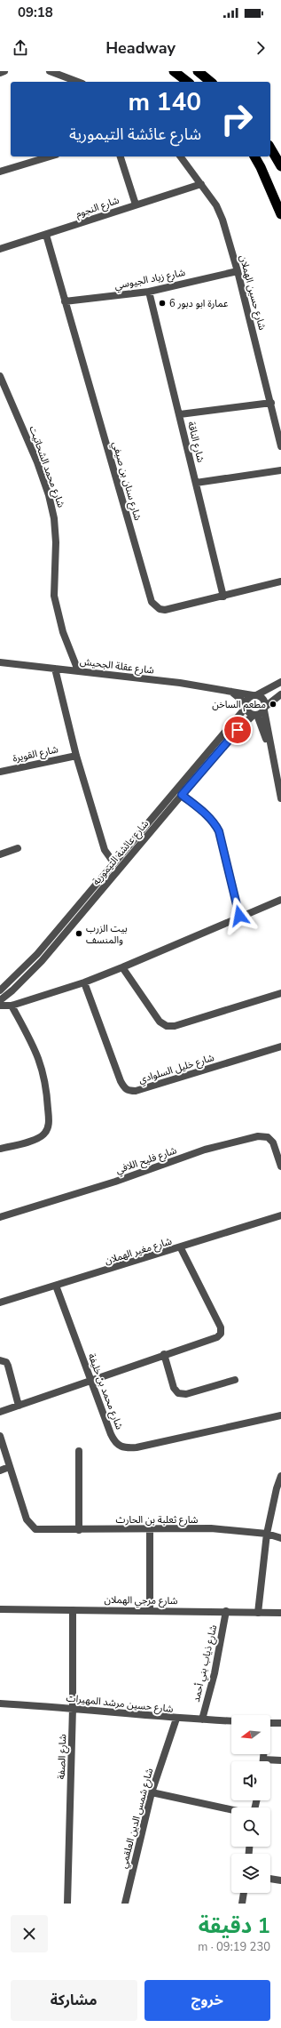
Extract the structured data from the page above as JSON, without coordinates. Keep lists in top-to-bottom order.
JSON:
{
  "streets": {
    "street": [
      "شارع النجوم",
      "شارع زياد الجيوسي",
      "شارع حسين الهملان",
      "شارع الناقة",
      "شارع محمد الشحاتيت",
      "شارع سنان بن صيفي",
      "شارع عقلة الجحيش",
      "شارع القويرة",
      "شارع عائشة التيمورية",
      "شارع خليل السلوادي",
      "شارع فليح اللافي",
      "شارع مغير الهملان",
      "شارع محمد بن خليفة",
      "شارع ثعلبة بن الحارث",
      "شارع مرجي الهملان",
      "شارع ذياب بني أحمد",
      "شارع حسين مرشد المهيرات",
      "شارع الصفة",
      "شارع شمس الدين العلقمي"
    ]
  },
  "crossings": [
    ["شارع النجوم", "شارع حسين الهملان"],
    ["شارع النجوم", "شارع سنان بن صيفي"],
    ["شارع زياد الجيوسي", "شارع حسين الهملان"],
    ["شارع زياد الجيوسي", "شارع الناقة"],
    ["شارع زياد الجيوسي", "شارع سنان بن صيفي"],
    ["شارع الناقة", "شارع سنان بن صيفي"],
    ["شارع محمد الشحاتيت", "شارع عقلة الجحيش"],
    ["شارع عقلة الجحيش", "شارع عائشة التيمورية"],
    ["شارع مغير الهملان", "شارع محمد بن خليفة"],
    ["شارع مرجي الهملان", "شارع ذياب بني أحمد"],
    ["شارع مرجي الهملان", "شارع الصفة"],
    ["شارع ذياب بني أحمد", "شارع حسين مرشد المهيرات"],
    ["شارع حسين مرشد المهيرات", "شارع الصفة"],
    ["شارع حسين مرشد المهيرات", "شارع شمس الدين العلقمي"]
  ],
  "places": ["عمارة ابو دبور 6", "مطعم الساخن", "بيت الزرب والمنسف"],
  "north": "left",
  "page": {
    "status": "09:18",
    "header": "Headway",
    "turn": ["140 m", "شارع عائشة التيمورية"],
    "heading": ["1 دقيقة", "230 m · 09:19"],
    "buttons": ["خروج", "مشاركة"]
  }
}
